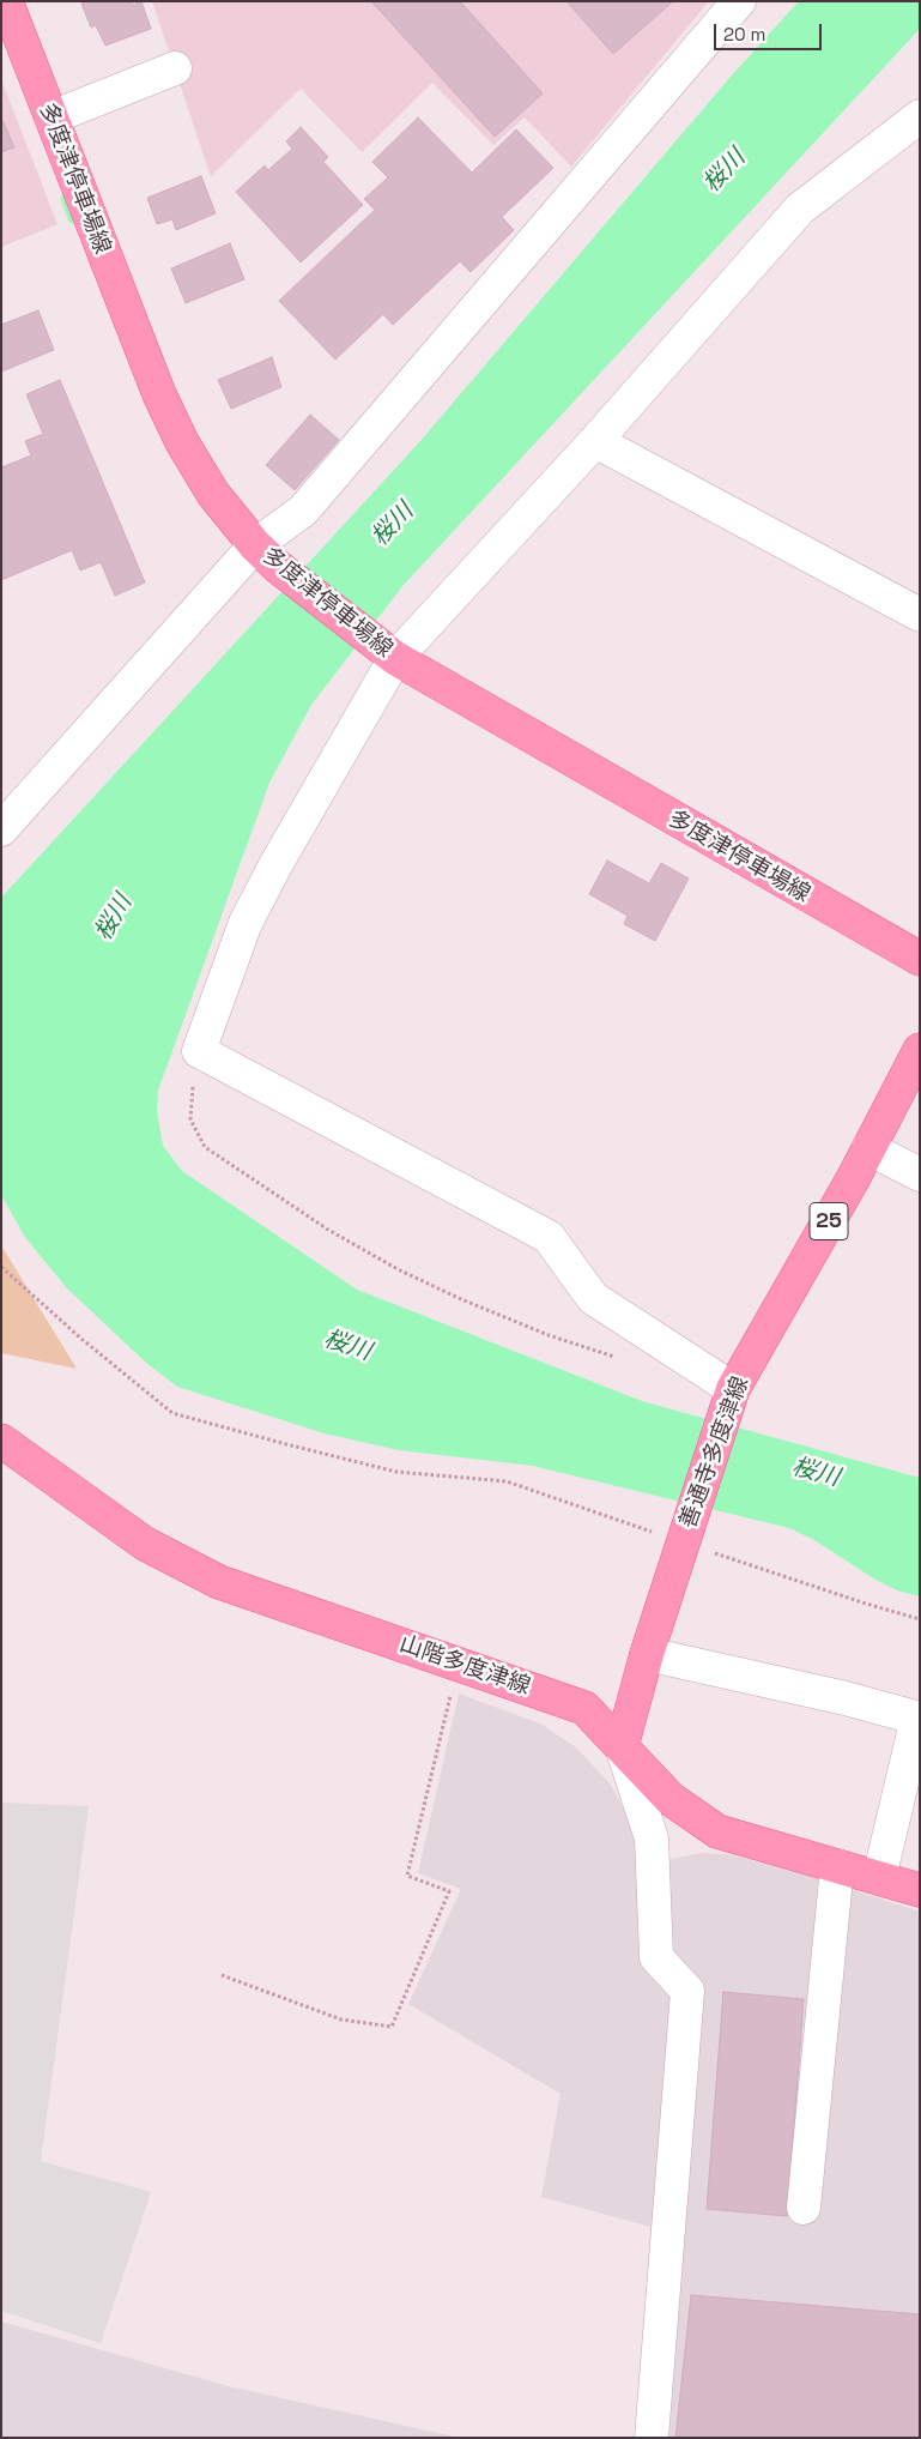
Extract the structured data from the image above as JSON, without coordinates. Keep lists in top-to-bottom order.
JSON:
{
  "streets": {
    "main road": [
      "多度津停車場線",
      "25",
      "善通寺多度津線",
      "山階多度津線"
    ]
  },
  "crossings": [
    ["善通寺多度津線", "山階多度津線"]
  ],
  "water": ["桜川"],
  "scale_bar": "20 m"
}
